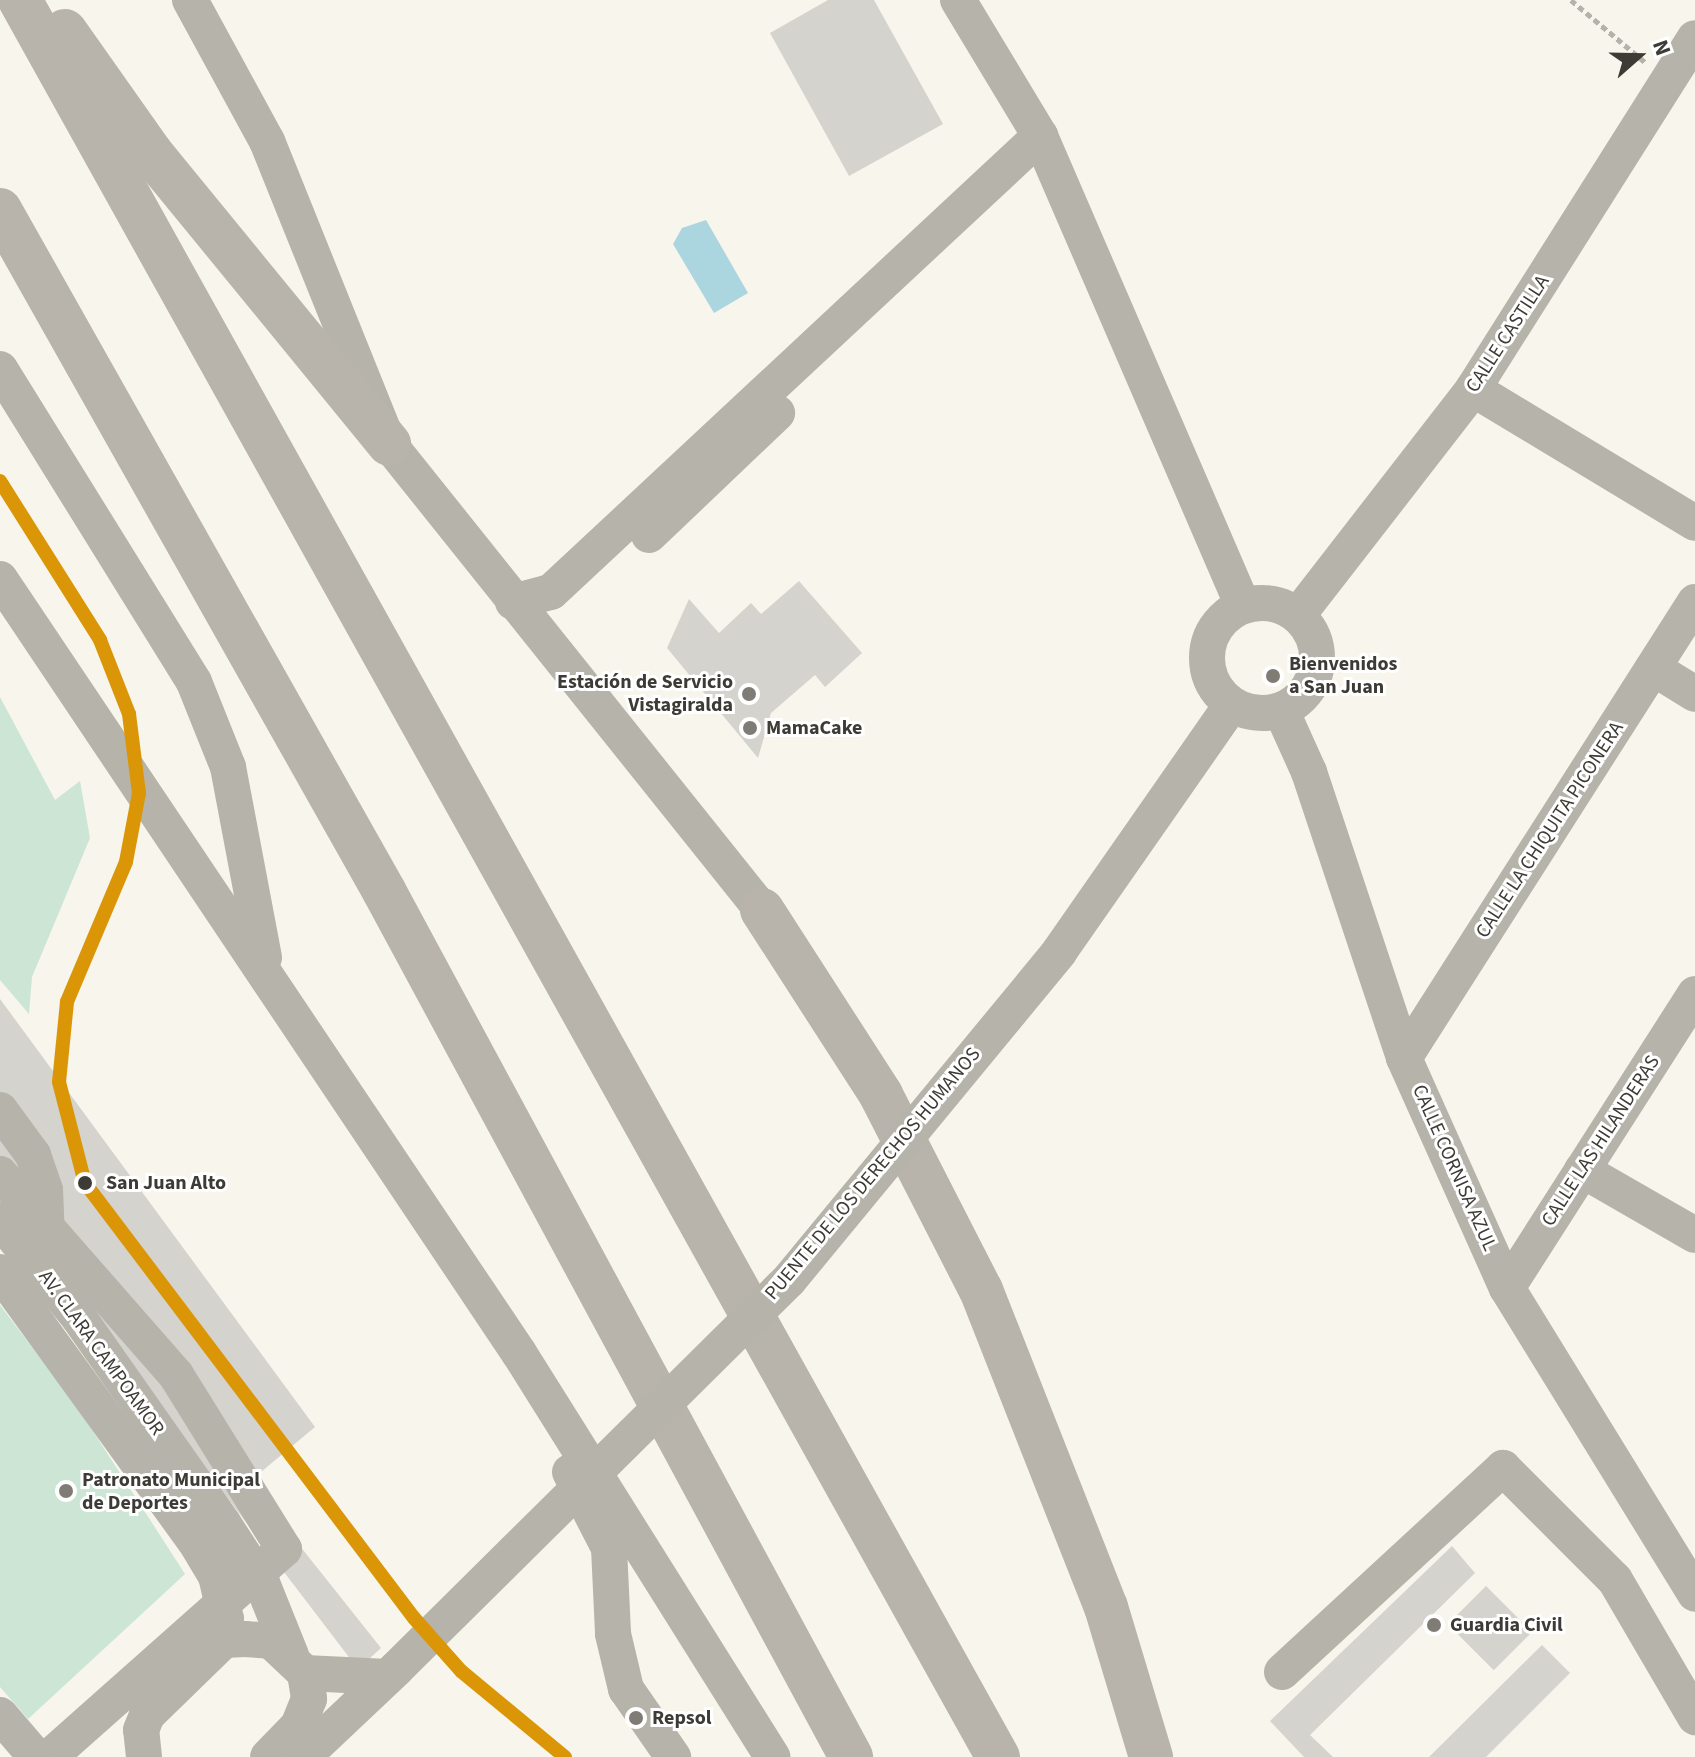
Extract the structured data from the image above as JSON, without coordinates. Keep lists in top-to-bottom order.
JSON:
{
  "streets": {
    "street": [
      "CALLE CASTILLA",
      "CALLE LA CHIQUITA PICONERA",
      "CALLE LAS HILANDERAS",
      "CALLE CORNISA AZUL",
      "PUENTE DE LOS DERECHOS HUMANOS",
      "AV. CLARA CAMPOAMOR"
    ]
  },
  "crossings": [
    ["CALLE CASTILLA", "CALLE CORNISA AZUL"],
    ["CALLE CASTILLA", "PUENTE DE LOS DERECHOS HUMANOS"],
    ["CALLE LA CHIQUITA PICONERA", "CALLE CORNISA AZUL"],
    ["CALLE LAS HILANDERAS", "CALLE CORNISA AZUL"],
    ["CALLE CORNISA AZUL", "PUENTE DE LOS DERECHOS HUMANOS"]
  ],
  "places": [
    "Bienvenidos a San Juan",
    "Estación de Servicio Vistagiralda",
    "MamaCake",
    "San Juan Alto",
    "Patronato Municipal de Deportes",
    "Guardia Civil",
    "Repsol"
  ],
  "north": "right"
}
